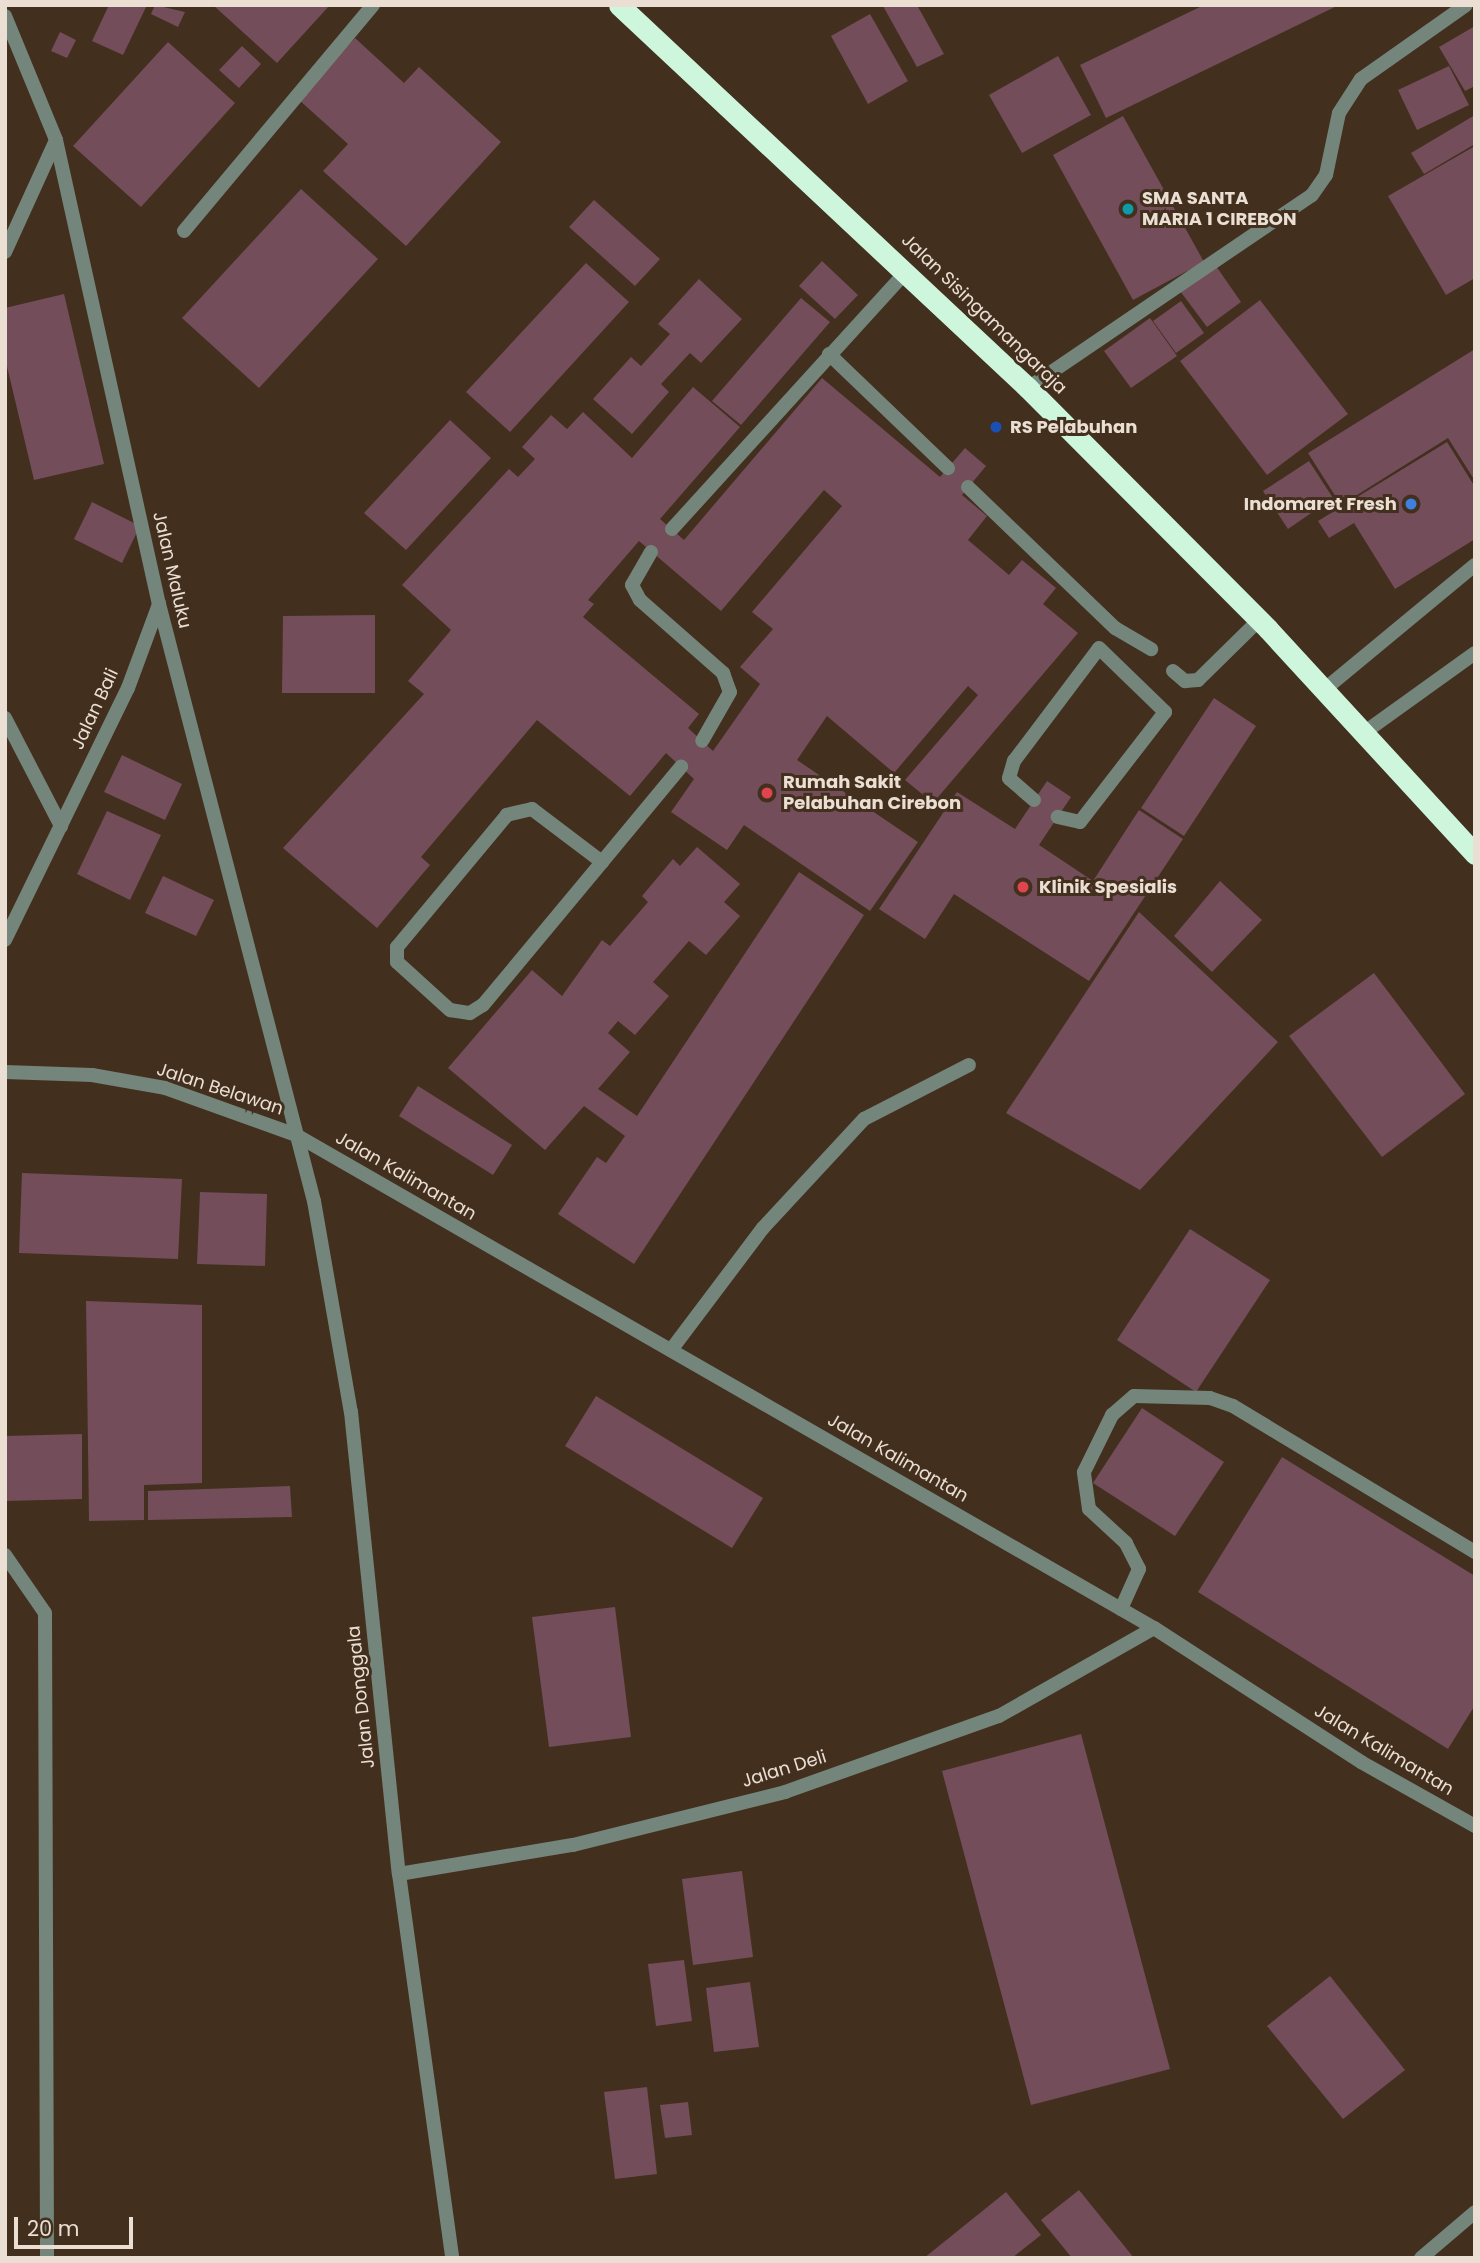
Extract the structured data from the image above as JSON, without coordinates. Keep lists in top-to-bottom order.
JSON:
{
  "streets": {
    "highway": ["Jalan Sisingamangaraja"],
    "street": [
      "Jalan Maluku",
      "Jalan Bali",
      "Jalan Belawan",
      "Jalan Kalimantan",
      "Jalan Donggala",
      "Jalan Deli"
    ]
  },
  "crossings": [
    ["Jalan Maluku", "Jalan Bali"],
    ["Jalan Maluku", "Jalan Belawan"],
    ["Jalan Maluku", "Jalan Kalimantan"],
    ["Jalan Maluku", "Jalan Donggala"],
    ["Jalan Belawan", "Jalan Kalimantan"],
    ["Jalan Belawan", "Jalan Donggala"],
    ["Jalan Kalimantan", "Jalan Donggala"],
    ["Jalan Kalimantan", "Jalan Deli"],
    ["Jalan Donggala", "Jalan Deli"]
  ],
  "places": [
    "SMA SANTA MARIA 1 CIREBON",
    "RS Pelabuhan",
    "Indomaret Fresh",
    "Rumah Sakit Pelabuhan Cirebon",
    "Klinik Spesialis"
  ],
  "scale_bar": "20 m"
}
